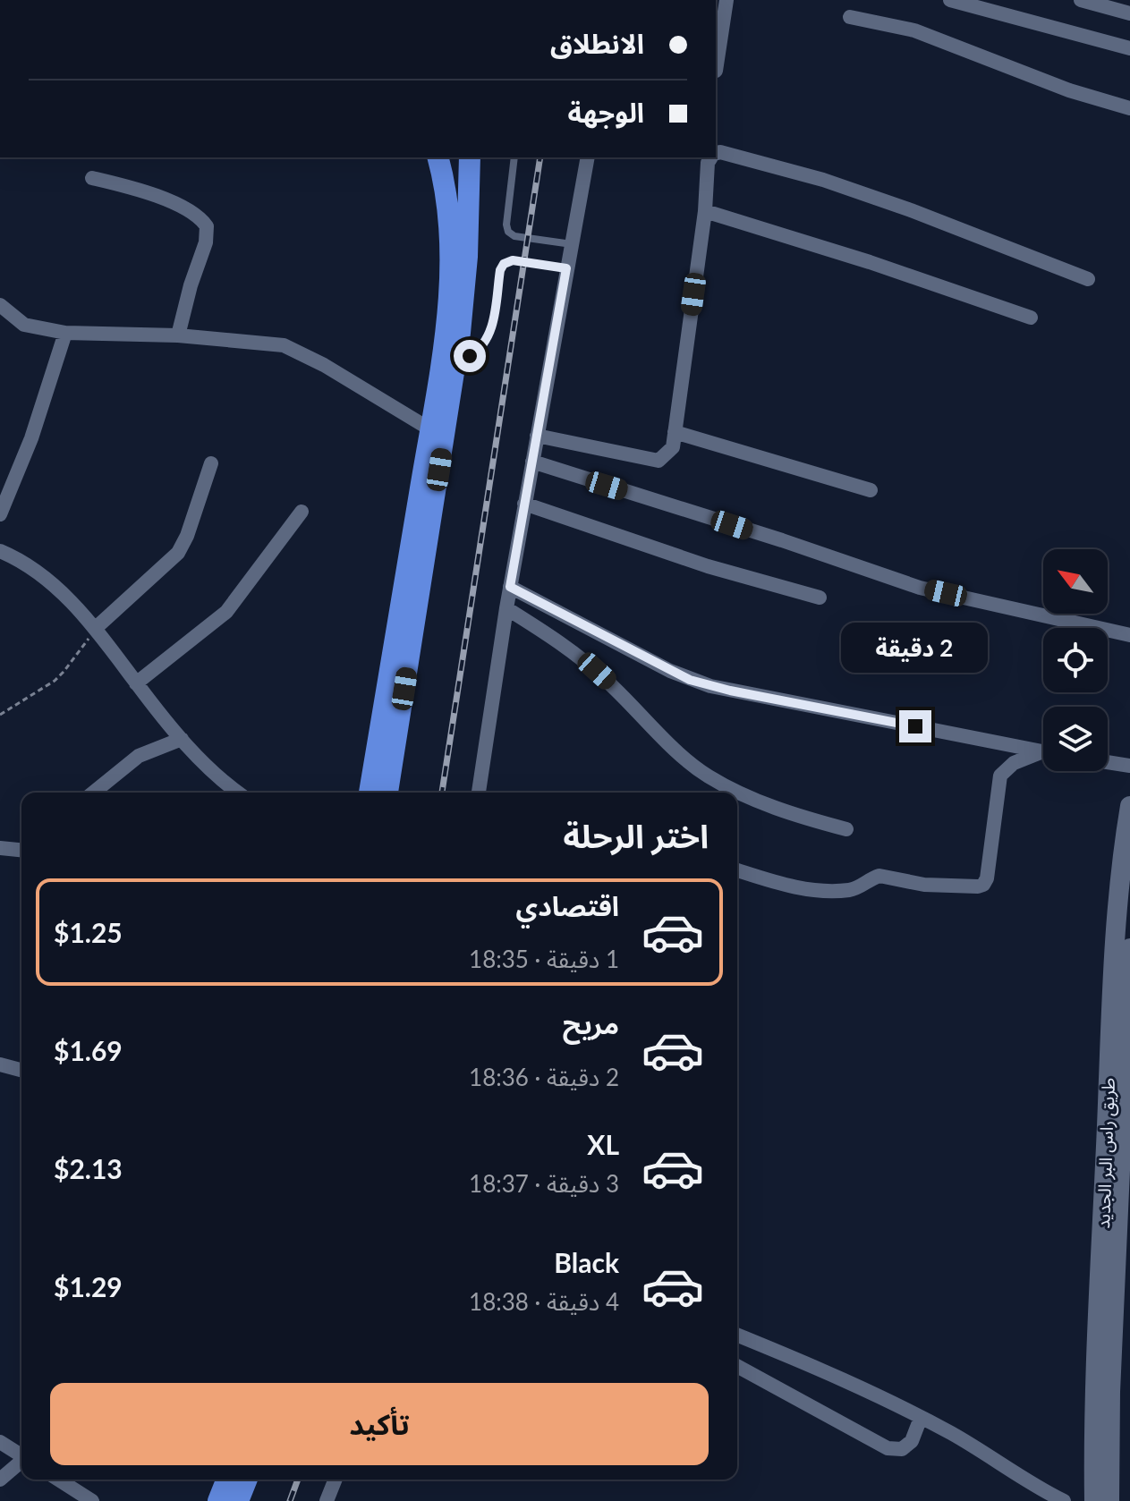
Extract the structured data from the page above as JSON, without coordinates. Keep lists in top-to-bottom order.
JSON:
{
  "streets": {
    "main road": ["طريق راس البر الجديد"]
  },
  "north": "top left",
  "page": {
    "banner": ["الانطلاق", "الوجهة"],
    "bubble": "2 دقيقة",
    "heading": "اختر الرحلة",
    "list": [
      {
        "name": "اقتصادي",
        "note": "1 دقيقة · 18:35",
        "value": "$1.25"
      },
      {
        "name": "مريح",
        "note": "2 دقيقة · 18:36",
        "value": "$1.69"
      },
      {
        "name": "XL",
        "note": "3 دقيقة · 18:37",
        "value": "$2.13"
      },
      {
        "name": "Black",
        "note": "4 دقيقة · 18:38",
        "value": "$1.29"
      }
    ],
    "buttons": "تأكيد"
  }
}
